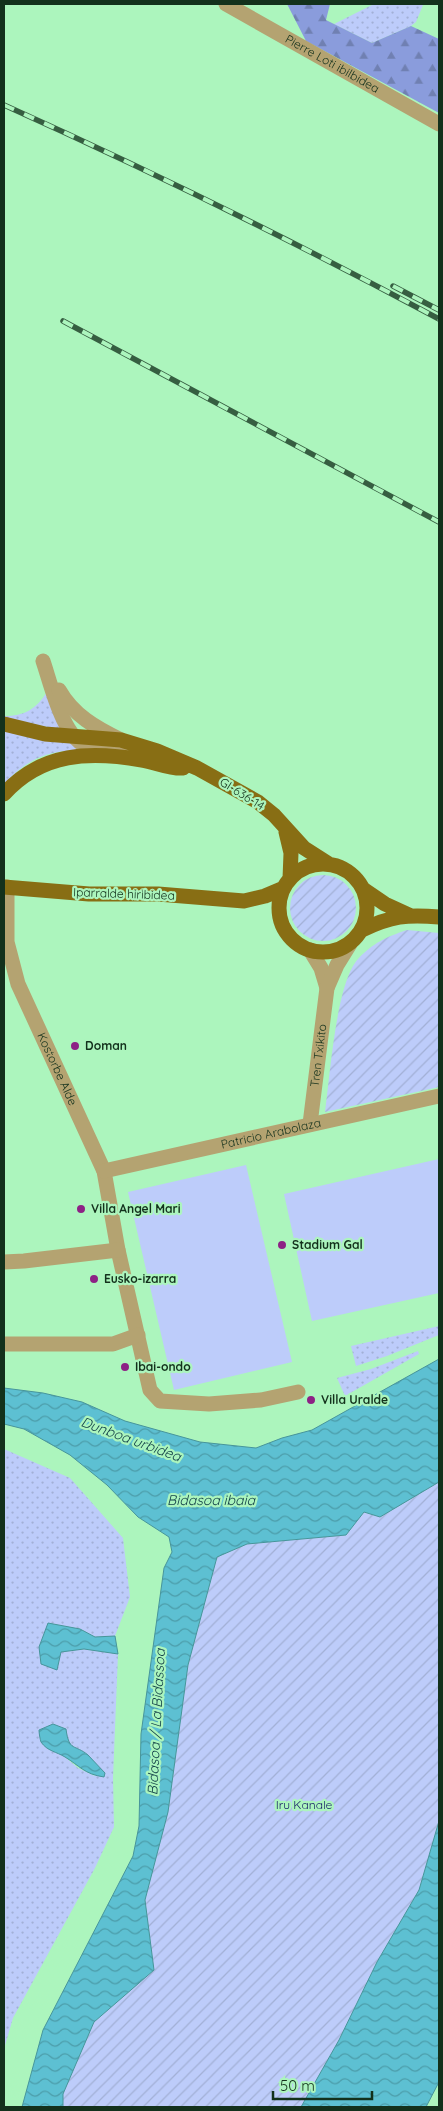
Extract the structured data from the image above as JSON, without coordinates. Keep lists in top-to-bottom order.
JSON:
{
  "streets": {
    "main road": ["GI-636-14", "Iparralde hiribidea"],
    "street": [
      "Pierre Loti ibilbidea",
      "Tren Txikito",
      "Kostorbe Alde",
      "Patricio Arabolaza"
    ]
  },
  "crossings": [
    ["GI-636-14", "Iparralde hiribidea"],
    ["GI-636-14", "Tren Txikito"],
    ["Iparralde hiribidea", "Tren Txikito"],
    ["Iparralde hiribidea", "Kostorbe Alde"],
    ["Tren Txikito", "Patricio Arabolaza"],
    ["Kostorbe Alde", "Patricio Arabolaza"]
  ],
  "water": ["Dunboa urbidea", "Bidasoa ibaia", "Bidasoa / La Bidassoa"],
  "parks": ["Iru Kanale"],
  "places": [
    "Doman",
    "Villa Angel Mari",
    "Stadium Gal",
    "Eusko-izarra",
    "Ibai-ondo",
    "Villa Uralde"
  ],
  "scale_bar": "50 m"
}
